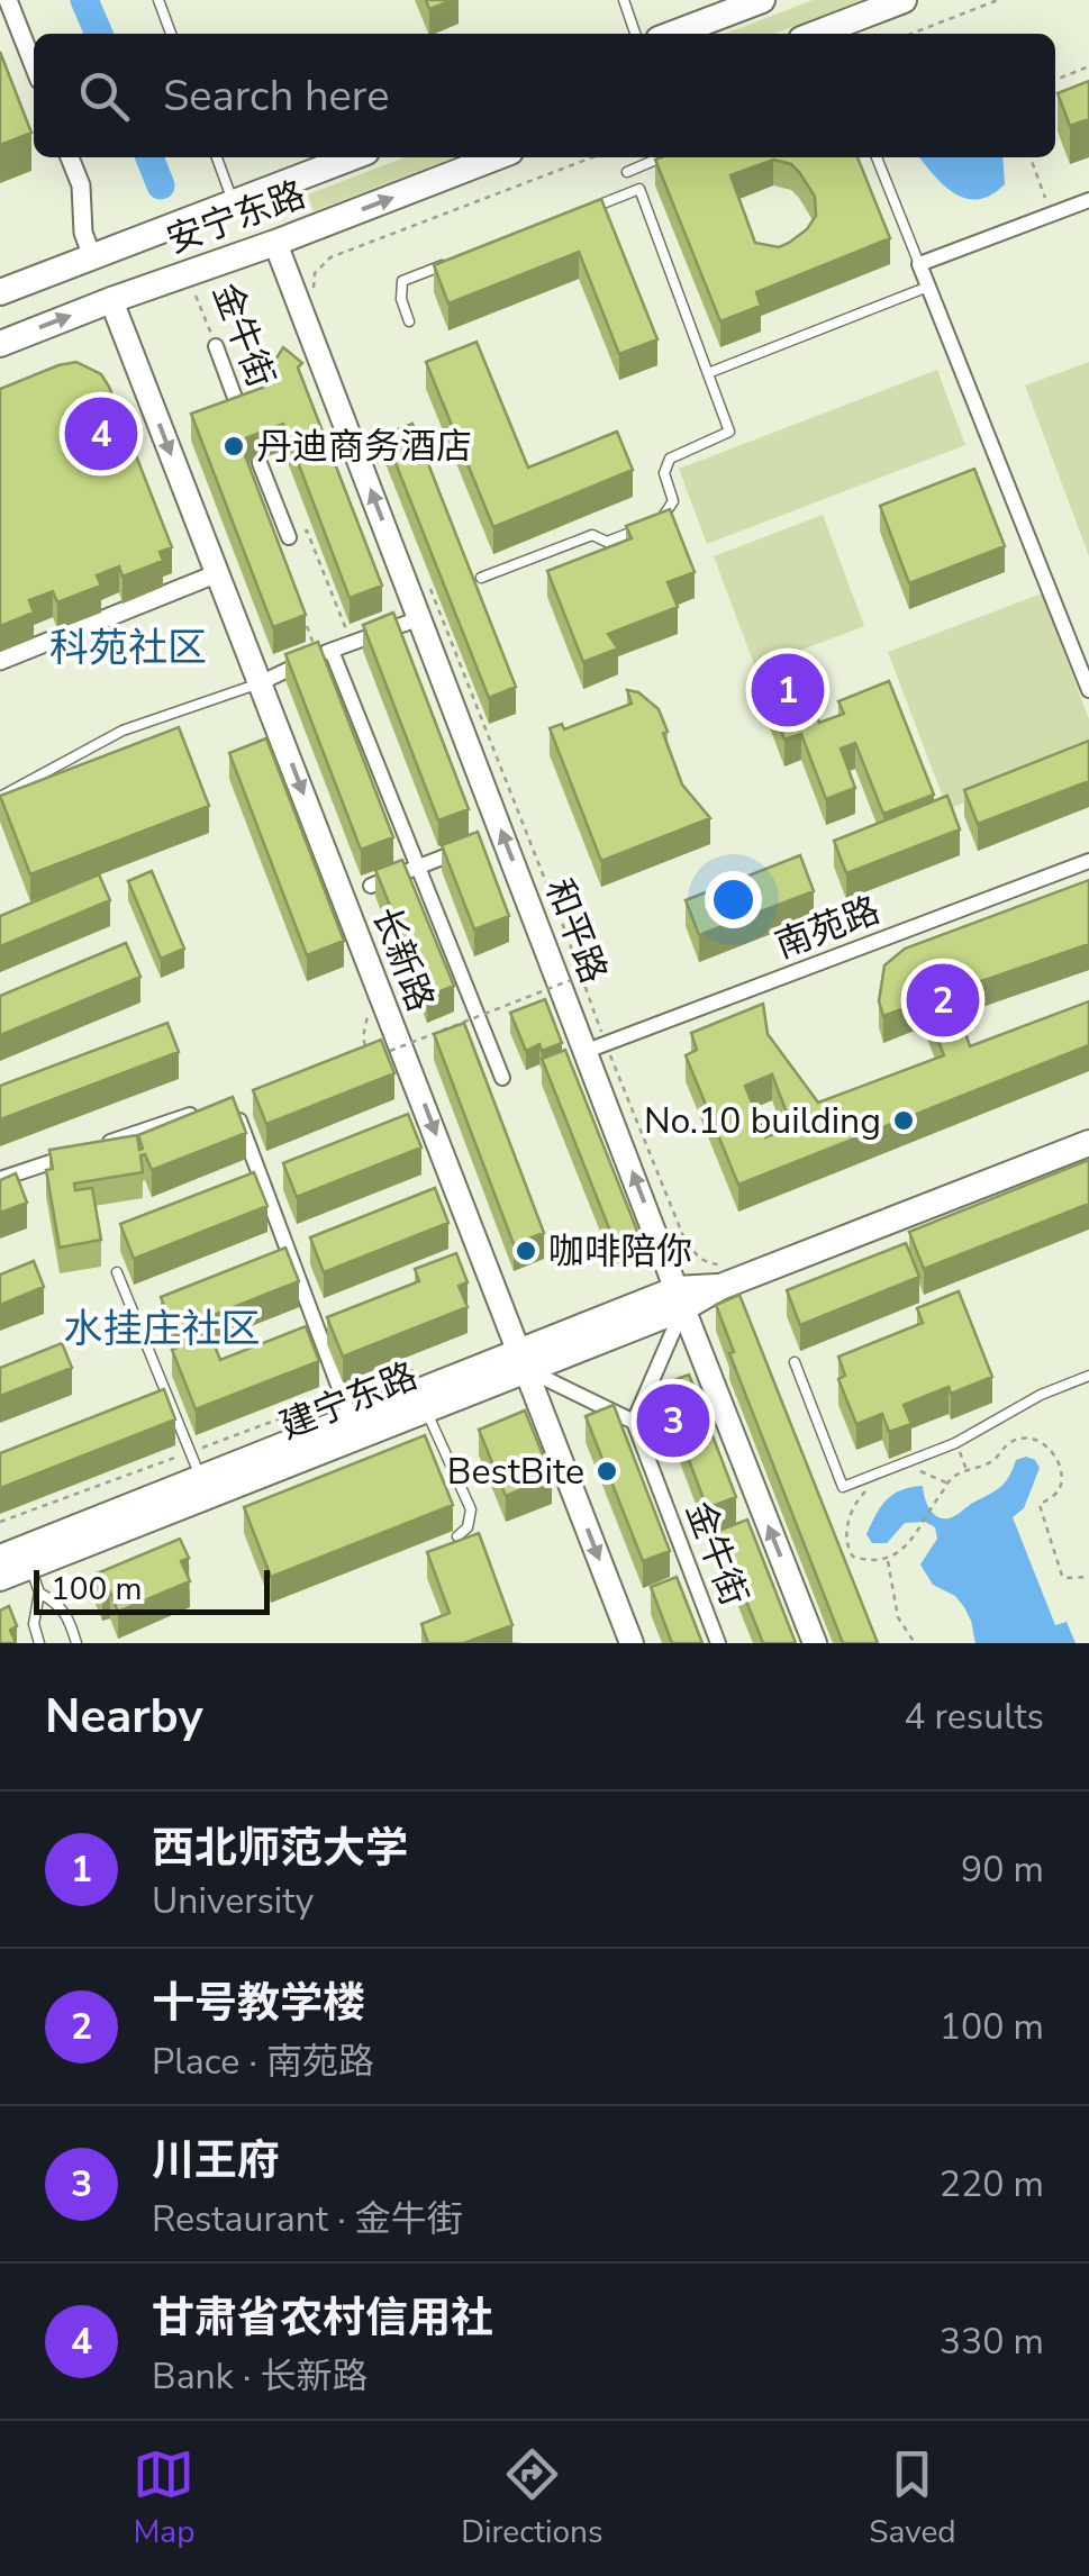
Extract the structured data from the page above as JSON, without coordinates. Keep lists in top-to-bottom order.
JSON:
{
  "streets": {
    "main road": ["安宁东路", "建宁东路"],
    "street": [
      "金牛街",
      "南苑路",
      "和平路",
      "长新路"
    ]
  },
  "crossings": [
    ["安宁东路", "金牛街"],
    ["安宁东路", "和平路"],
    ["安宁东路", "长新路"],
    ["南苑路", "和平路"],
    ["和平路", "建宁东路"],
    ["长新路", "建宁东路"]
  ],
  "districts": ["科苑社区", "水挂庄社区"],
  "places": [
    "丹迪商务酒店",
    "No.10 building",
    "咖啡陪你",
    "BestBite"
  ],
  "scale_bar": "100 m",
  "page": {
    "search": "Search here",
    "pins": [
      "4",
      "1",
      "2",
      "3"
    ],
    "scale": "100 m",
    "heading": ["Nearby", "4 results"],
    "list": [
      {
        "mark": "1",
        "name": "西北师范大学",
        "note": "University",
        "value": "90 m"
      },
      {
        "mark": "2",
        "name": "十号教学楼",
        "note": "Place · 南苑路",
        "value": "100 m"
      },
      {
        "mark": "3",
        "name": "川王府",
        "note": "Restaurant · 金牛街",
        "value": "220 m"
      },
      {
        "mark": "4",
        "name": "甘肃省农村信用社",
        "note": "Bank · 长新路",
        "value": "330 m"
      }
    ],
    "nav": ["Map", "Directions", "Saved"]
  }
}
